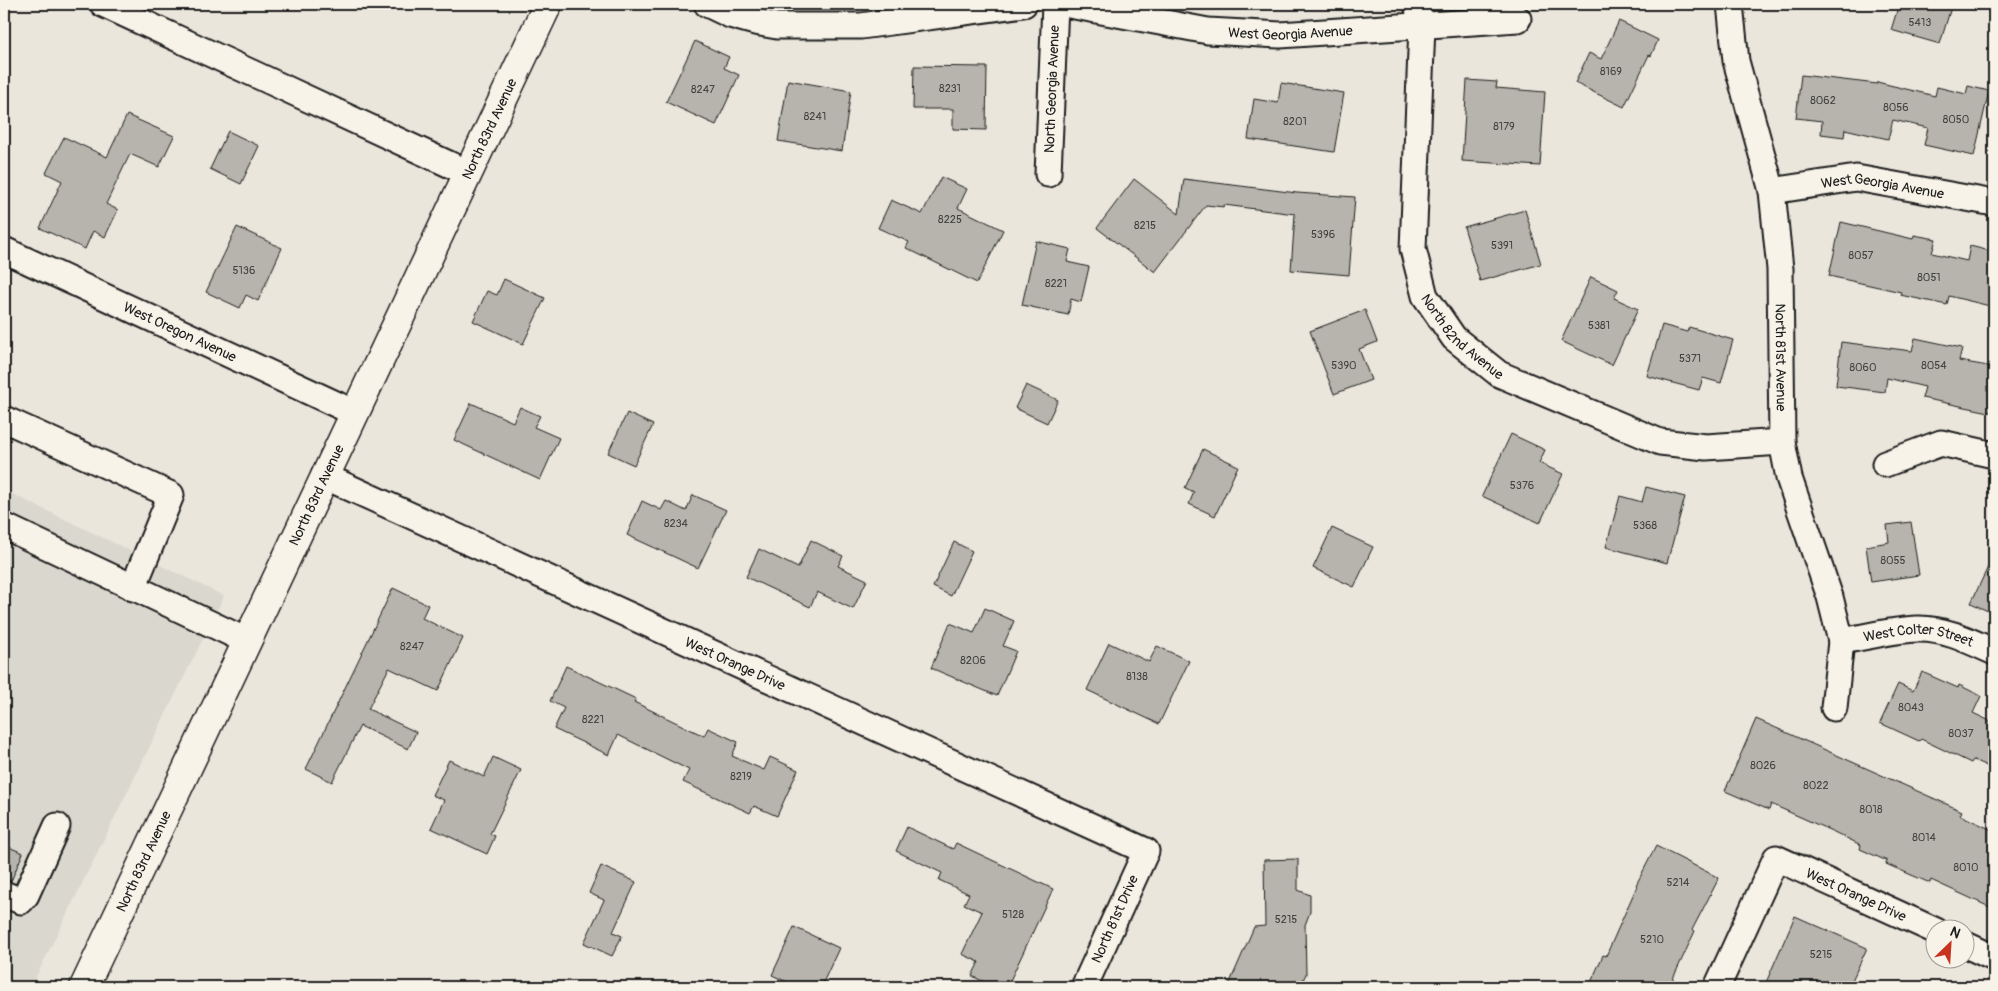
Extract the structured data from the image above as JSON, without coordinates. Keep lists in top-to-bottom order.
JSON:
{
  "streets": {
    "main road": ["North 83rd Avenue"],
    "street": [
      "West Georgia Avenue",
      "North Georgia Avenue",
      "West Oregon Avenue",
      "North 82nd Avenue",
      "North 81st Avenue",
      "West Colter Street",
      "West Orange Drive",
      "North 81st Drive"
    ]
  },
  "crossings": [
    ["West Georgia Avenue", "North 82nd Avenue"],
    ["West Georgia Avenue", "North 81st Avenue"],
    ["North 83rd Avenue", "West Oregon Avenue"],
    ["North 83rd Avenue", "West Orange Drive"],
    ["North 82nd Avenue", "North 81st Avenue"],
    ["North 81st Avenue", "West Colter Street"],
    ["West Orange Drive", "North 81st Drive"]
  ],
  "house_numbers": [
    "5413",
    "8169",
    "8231",
    "8247",
    "8062",
    "8056",
    "8241",
    "8050",
    "8201",
    "8179",
    "8225",
    "8215",
    "5396",
    "5391",
    "8057",
    "5136",
    "8051",
    "8221",
    "5381",
    "5371",
    "5390",
    "8054",
    "8060",
    "5376",
    "8234",
    "5368",
    "8055",
    "8247",
    "8206",
    "8138",
    "8043",
    "8221",
    "8037",
    "8026",
    "8219",
    "8022",
    "8018",
    "8014",
    "8010",
    "5214",
    "5128",
    "5215",
    "5210",
    "5215"
  ],
  "north": "top right"
}
